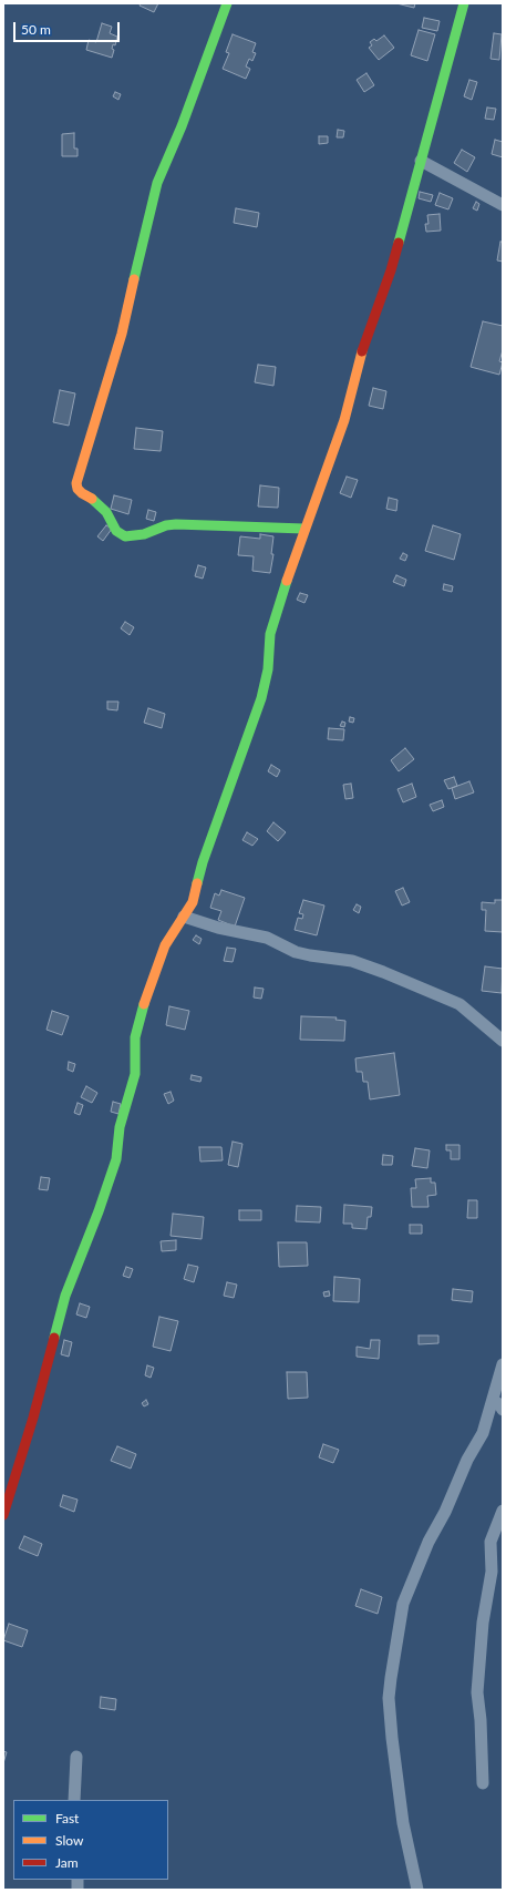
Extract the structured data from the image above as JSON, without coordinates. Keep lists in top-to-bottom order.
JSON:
{
  "legend": ["Fast", "Slow", "Jam"],
  "scale_bar": "50 m"
}
